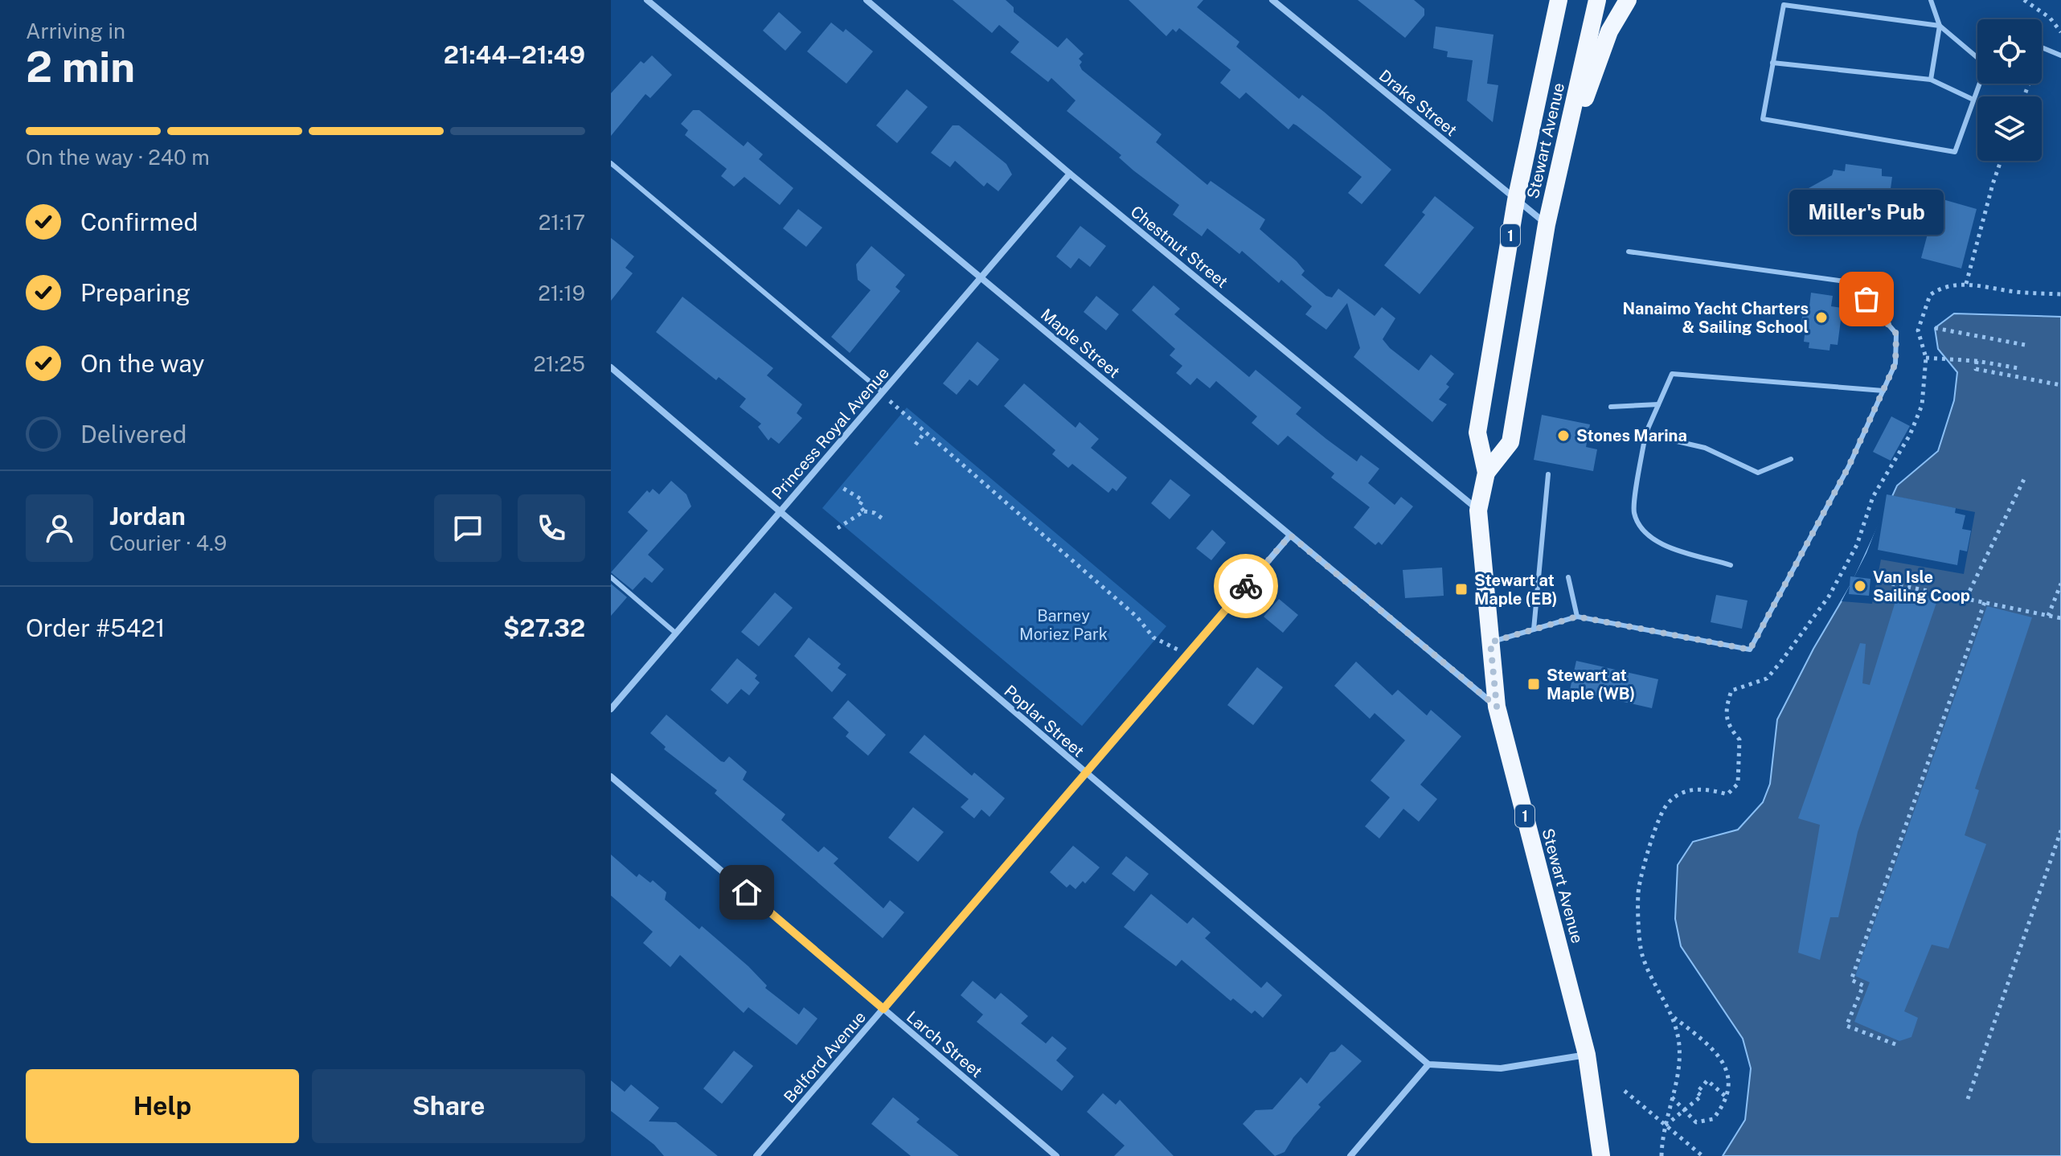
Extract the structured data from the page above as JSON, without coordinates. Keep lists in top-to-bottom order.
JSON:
{
  "streets": {
    "highway": ["Stewart Avenue", "1"],
    "street": [
      "Drake Street",
      "Chestnut Street",
      "Maple Street",
      "Princess Royal Avenue",
      "Poplar Street",
      "Larch Street",
      "Belford Avenue"
    ]
  },
  "crossings": [
    ["Drake Street", "Stewart Avenue"],
    ["Stewart Avenue", "Chestnut Street"],
    ["Stewart Avenue", "Maple Street"],
    ["Chestnut Street", "Princess Royal Avenue"],
    ["Maple Street", "Princess Royal Avenue"],
    ["Maple Street", "Belford Avenue"],
    ["Princess Royal Avenue", "Poplar Street"],
    ["Poplar Street", "Belford Avenue"],
    ["Larch Street", "Belford Avenue"]
  ],
  "parks": ["Barney Moriez Park"],
  "places": {
    "other": [
      "Miller's Pub",
      "Nanaimo Yacht Charters & Sailing School",
      "Stones Marina",
      "Van Isle Sailing Coop"
    ],
    "transit": ["Stewart at Maple (EB)", "Stewart at Maple (WB)"]
  },
  "page": {
    "heading": ["2 min", "Arriving in", "21:44–21:49"],
    "panel": [
      "Jordan",
      "Courier · 4.9",
      "Order #5421",
      "$27.32"
    ],
    "bar": "On the way · 240 m",
    "list": [
      ["Confirmed", "21:17"],
      ["Preparing", "21:19"],
      ["On the way", "21:25"],
      "Delivered"
    ],
    "bubble": "Miller's Pub",
    "buttons": ["Help", "Share"]
  }
}
